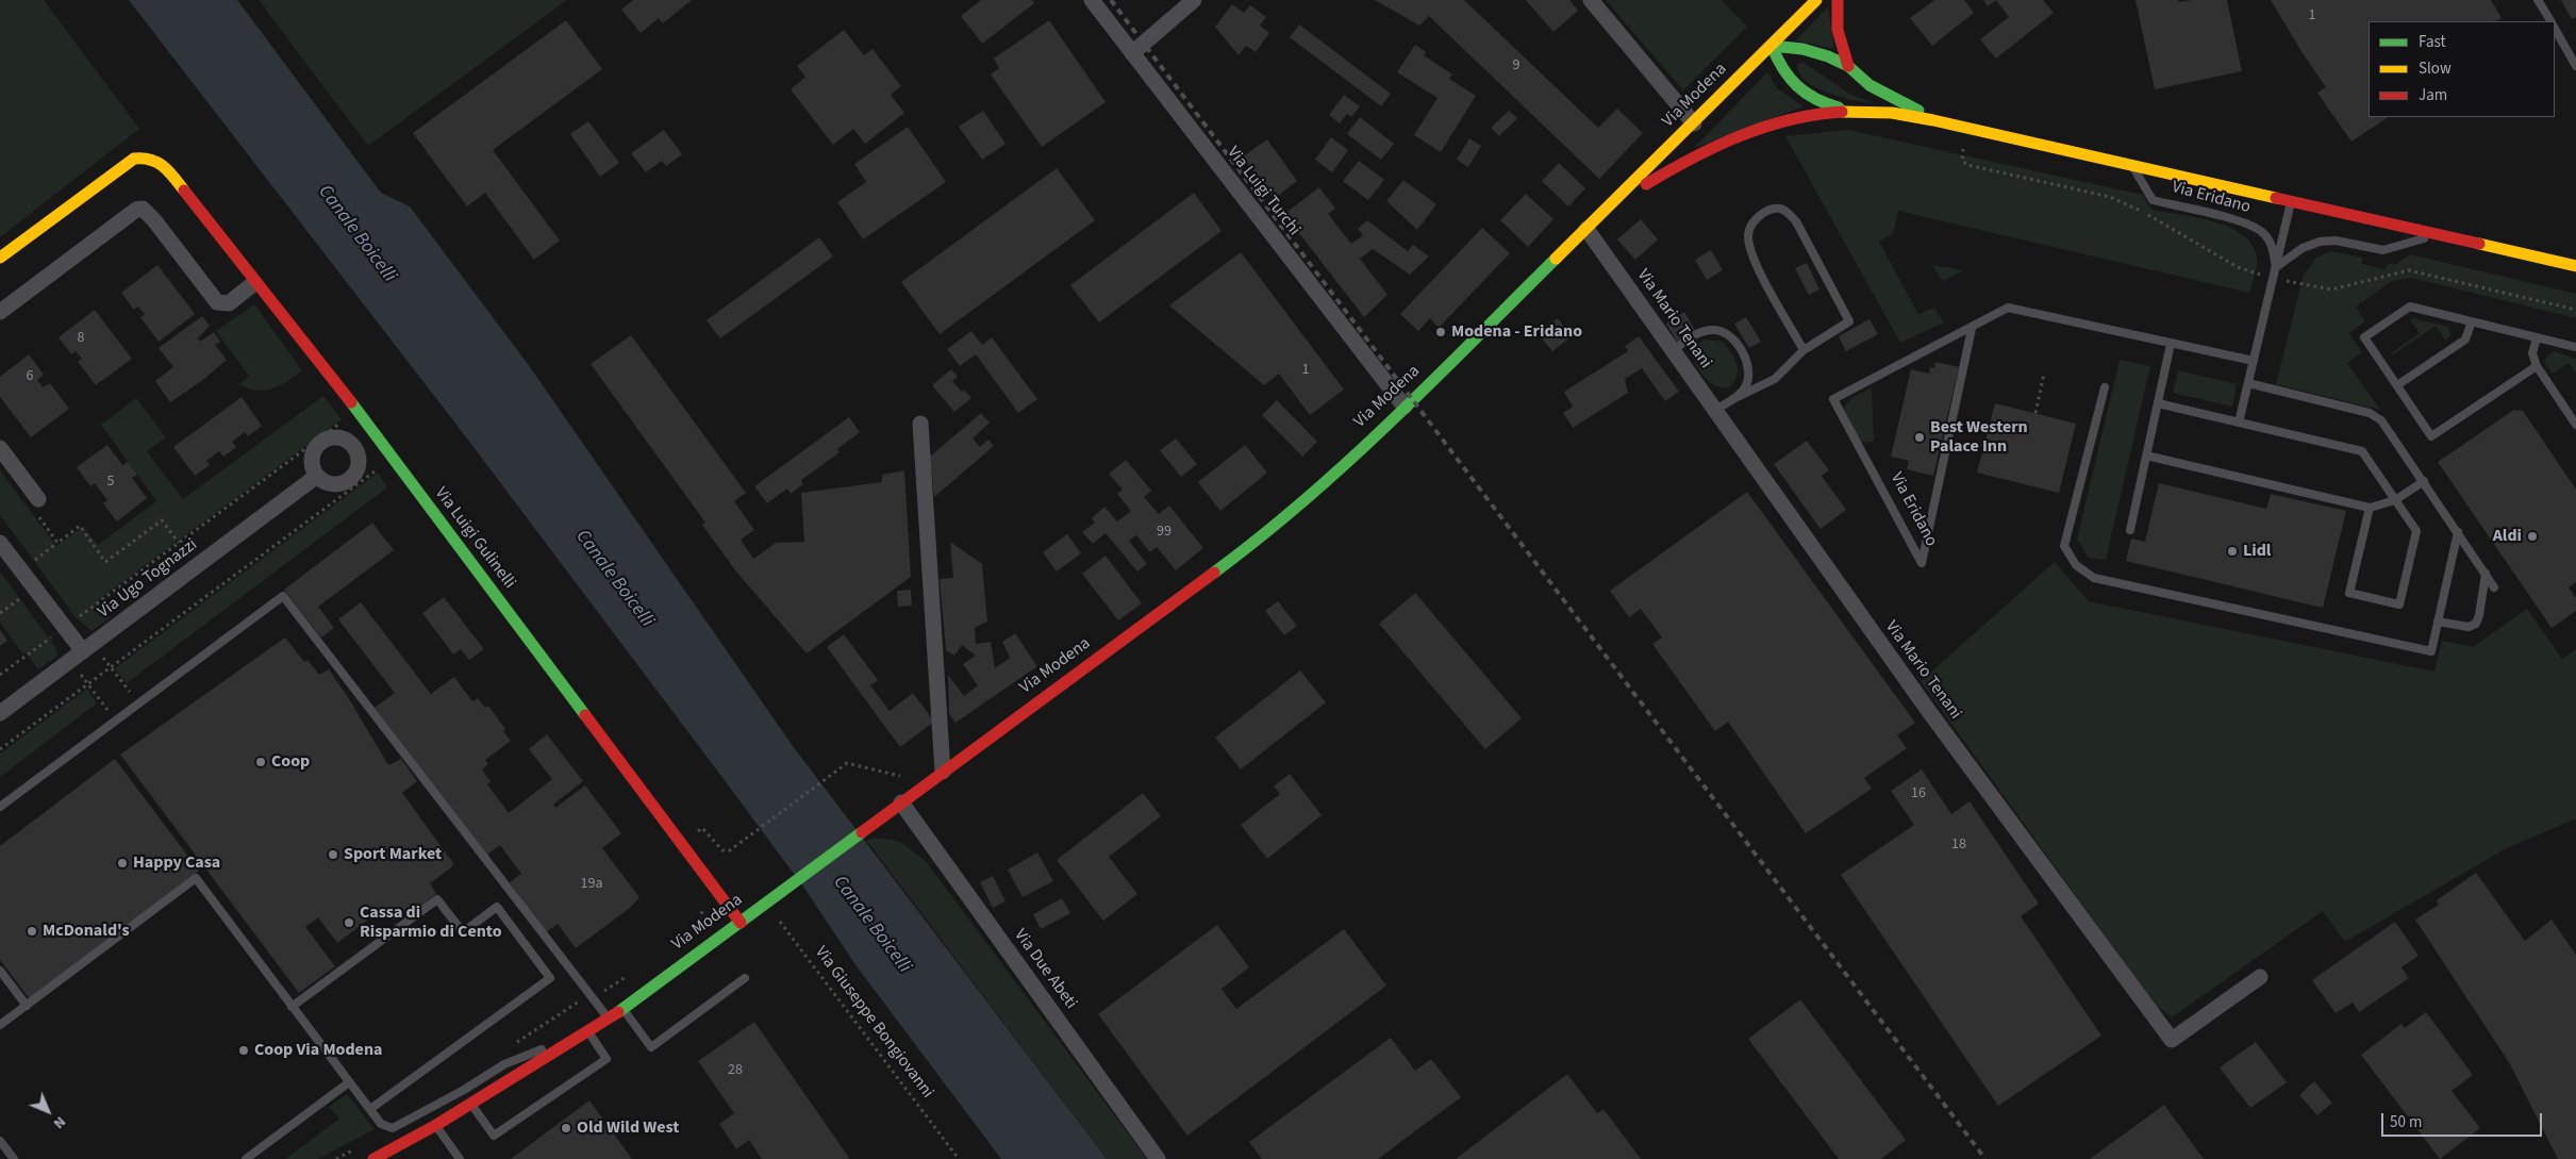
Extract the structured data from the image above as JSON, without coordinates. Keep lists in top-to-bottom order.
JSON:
{
  "streets": {
    "main road": ["Via Modena", "Via Eridano", "Via Luigi Gulinelli"],
    "street": [
      "Via Luigi Turchi",
      "Via Mario Tenani",
      "Via Ugo Tognazzi",
      "Via Due Abeti"
    ],
    "path": ["Via Giuseppe Bongiovanni"]
  },
  "crossings": [
    ["Via Modena", "Via Luigi Turchi"],
    ["Via Modena", "Via Eridano"],
    ["Via Modena", "Via Mario Tenani"],
    ["Via Modena", "Via Luigi Gulinelli"],
    ["Via Modena", "Via Due Abeti"],
    ["Via Modena", "Via Giuseppe Bongiovanni"]
  ],
  "water": ["Canale Boicelli"],
  "places": [
    "Modena - Eridano",
    "Best Western Palace Inn",
    "Aldi",
    "Lidl",
    "Coop",
    "Sport Market",
    "Happy Casa",
    "Cassa di Risparmio di Cento",
    "McDonald's",
    "Coop Via Modena",
    "Old Wild West"
  ],
  "house_numbers": [
    "1",
    "9",
    "8",
    "1",
    "6",
    "5",
    "99",
    "16",
    "18",
    "19a",
    "28"
  ],
  "legend": ["Fast", "Slow", "Jam"],
  "scale_bar": "50 m",
  "north": "bottom right"
}
